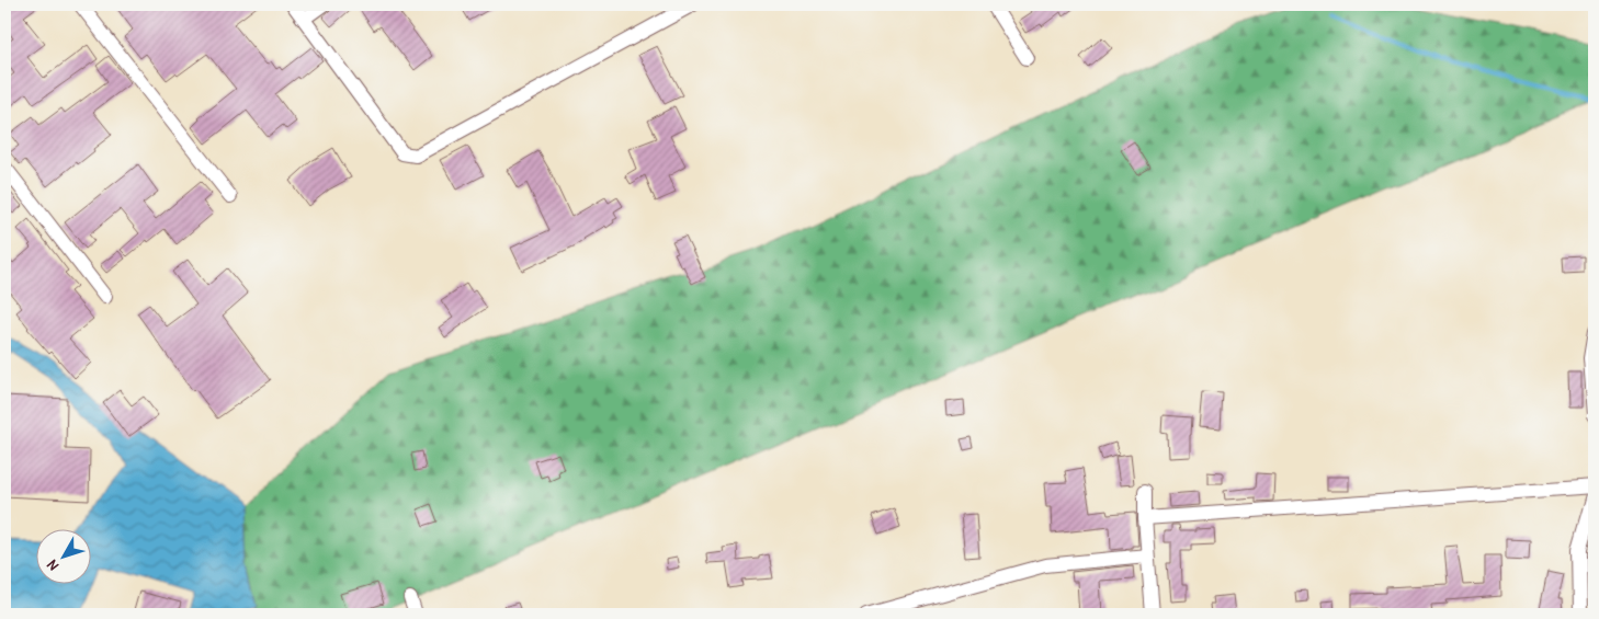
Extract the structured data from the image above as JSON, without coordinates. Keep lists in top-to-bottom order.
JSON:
{
  "north": "bottom left"
}
